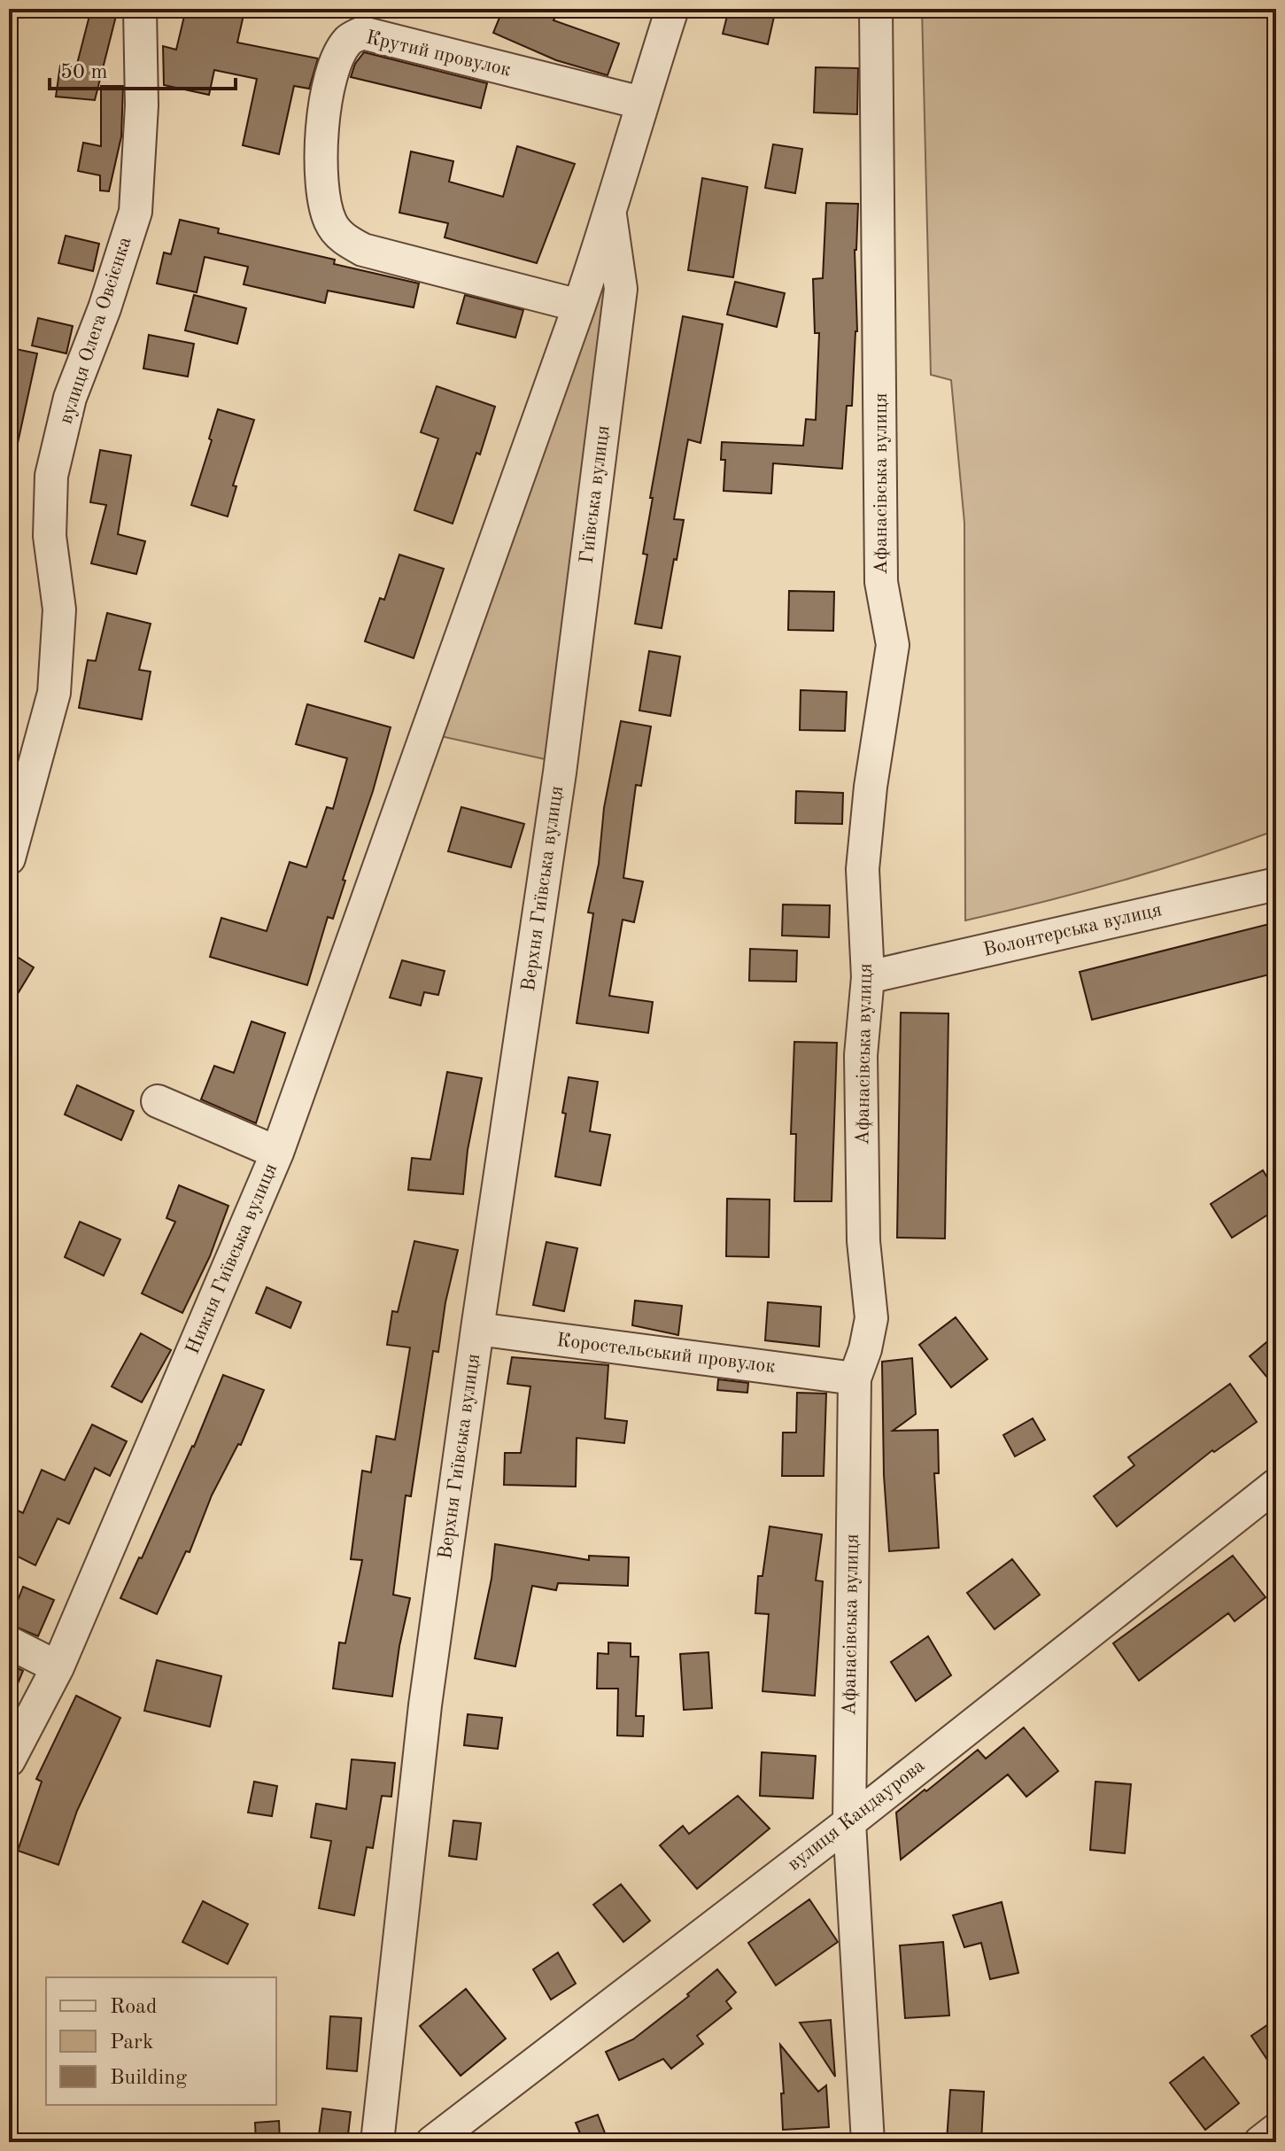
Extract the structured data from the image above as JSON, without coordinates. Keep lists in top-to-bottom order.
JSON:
{
  "streets": {
    "street": [
      "Крутий провулок",
      "вулиця Олега Овсієнка",
      "Афанасівська вулиця",
      "Гиївська вулиця",
      "Верхня Гиївська вулиця",
      "Волонтерська вулиця",
      "Нижня Гиївська вулиця",
      "Коростельський провулок",
      "вулиця Кандаурова"
    ]
  },
  "crossings": [
    ["Крутий провулок", "Гиївська вулиця"],
    ["Афанасівська вулиця", "Волонтерська вулиця"],
    ["Афанасівська вулиця", "Коростельський провулок"],
    ["Афанасівська вулиця", "вулиця Кандаурова"],
    ["Гиївська вулиця", "Верхня Гиївська вулиця"],
    ["Гиївська вулиця", "Нижня Гиївська вулиця"],
    ["Верхня Гиївська вулиця", "Коростельський провулок"]
  ],
  "legend": ["Road", "Park", "Building"],
  "scale_bar": "50 m"
}
